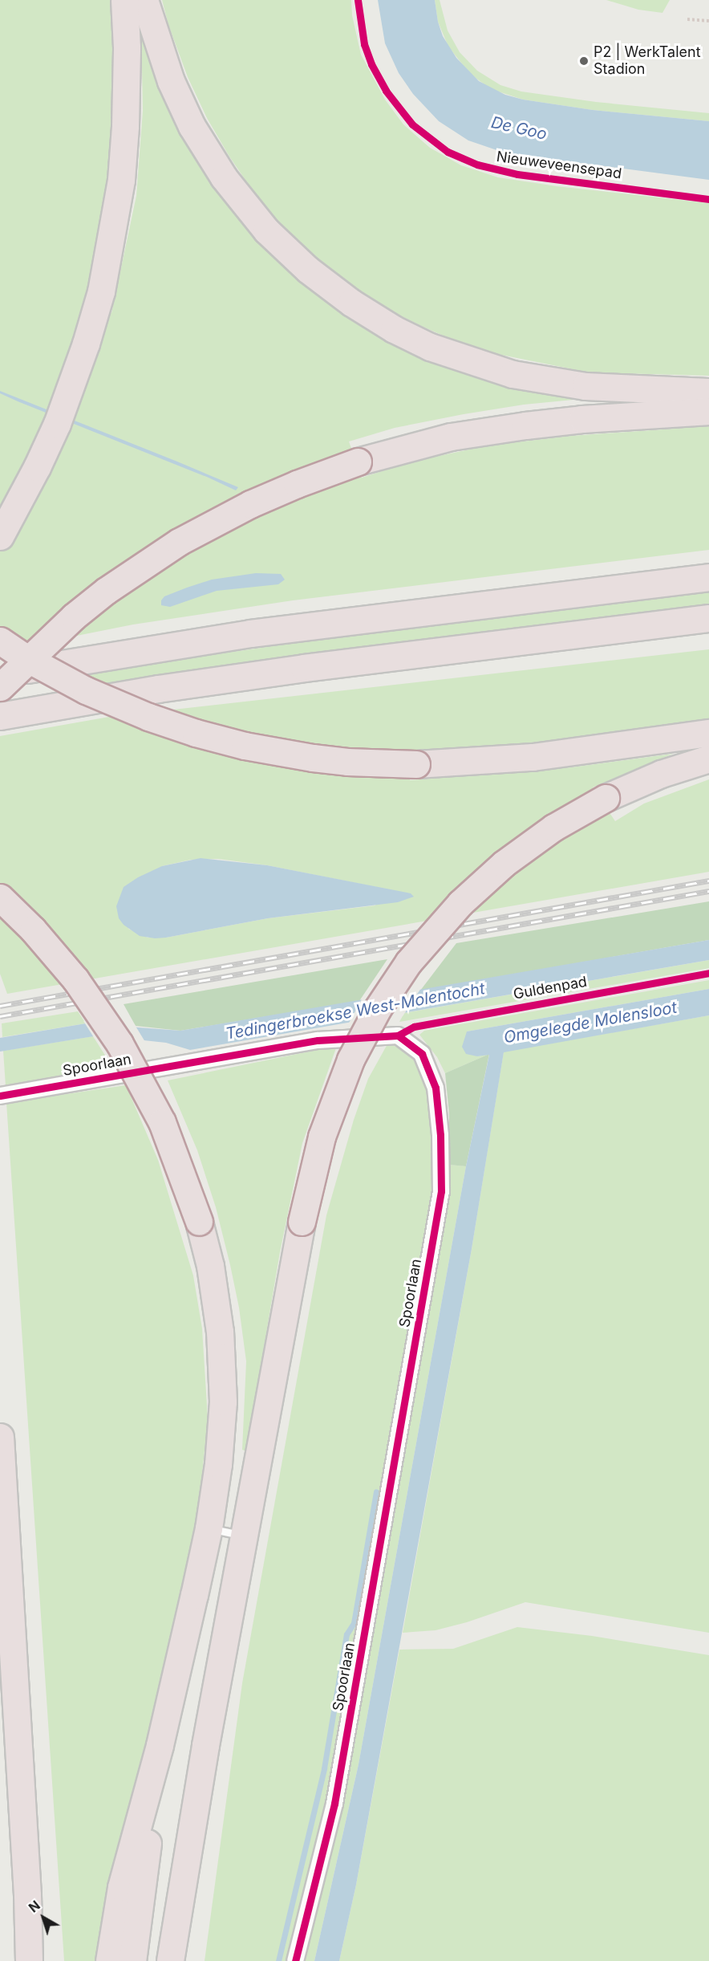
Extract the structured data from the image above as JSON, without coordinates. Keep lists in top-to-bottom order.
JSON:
{
  "streets": {
    "street": ["Spoorlaan"],
    "cycle path": ["Nieuweveensepad", "Guldenpad"]
  },
  "water": ["De Goo", "Tedingerbroekse West-Molentocht", "Omgelegde Molensloot"],
  "places": ["P2 | WerkTalent Stadion"],
  "north": "top left"
}
